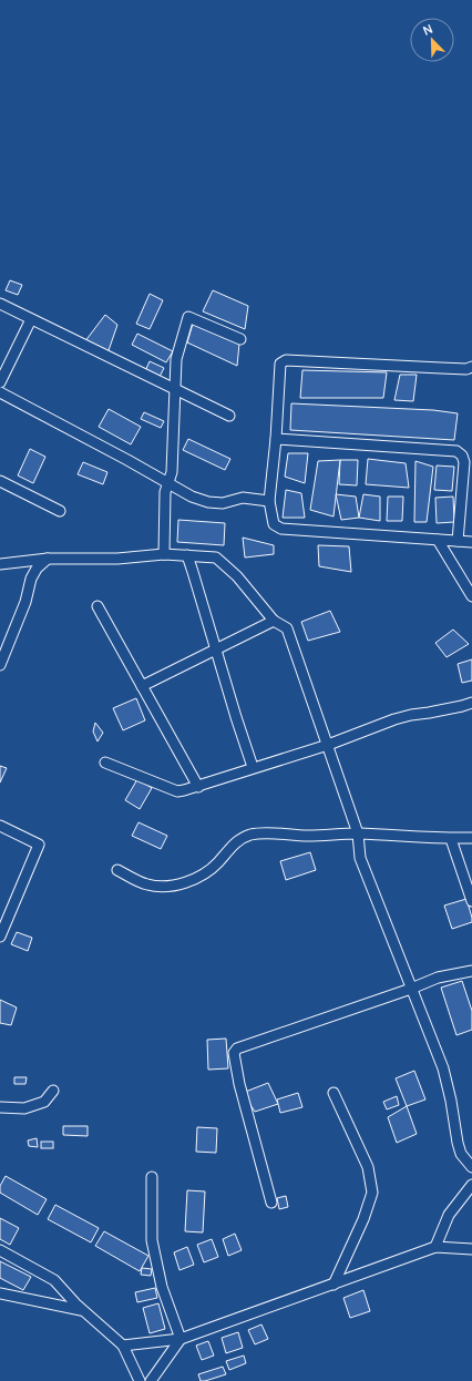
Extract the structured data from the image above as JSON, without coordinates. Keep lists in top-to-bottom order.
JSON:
{
  "north": "top left"
}
